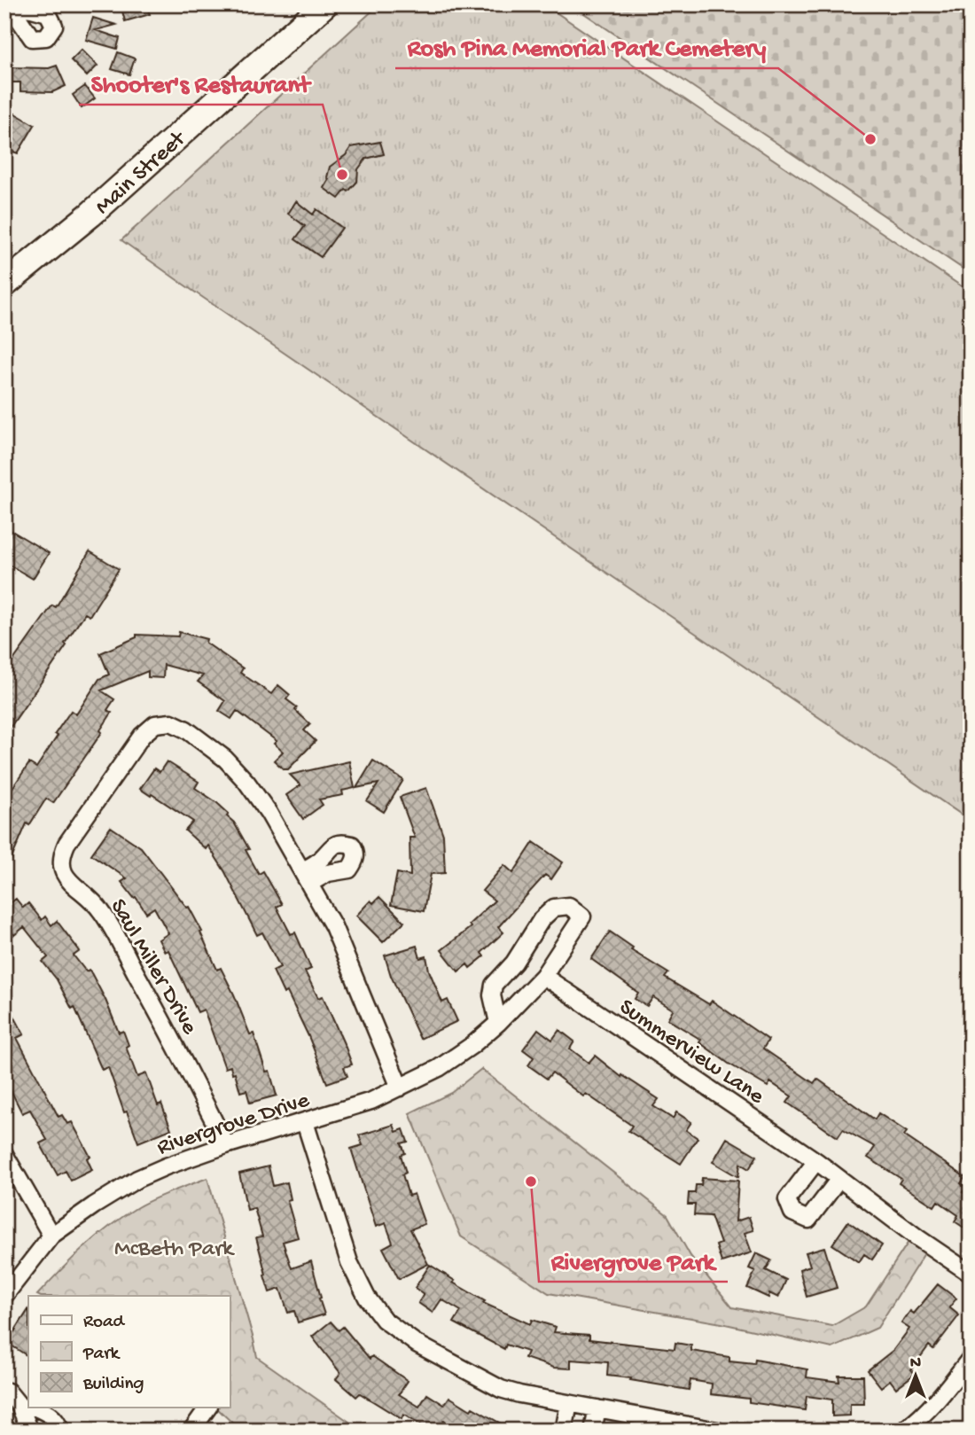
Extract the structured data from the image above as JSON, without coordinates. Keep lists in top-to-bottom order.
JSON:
{
  "streets": {
    "main road": ["Main Street"],
    "street": ["Saul Miller Drive", "Summerview Lane", "Rivergrove Drive"]
  },
  "crossings": [
    ["Saul Miller Drive", "Rivergrove Drive"],
    ["Summerview Lane", "Rivergrove Drive"]
  ],
  "parks": ["McBeth Park"],
  "places": ["Rosh Pina Memorial Park Cemetery", "Shooter's Restaurant", "Rivergrove Park"],
  "legend": ["Road", "Park", "Building"],
  "north": "top"
}
